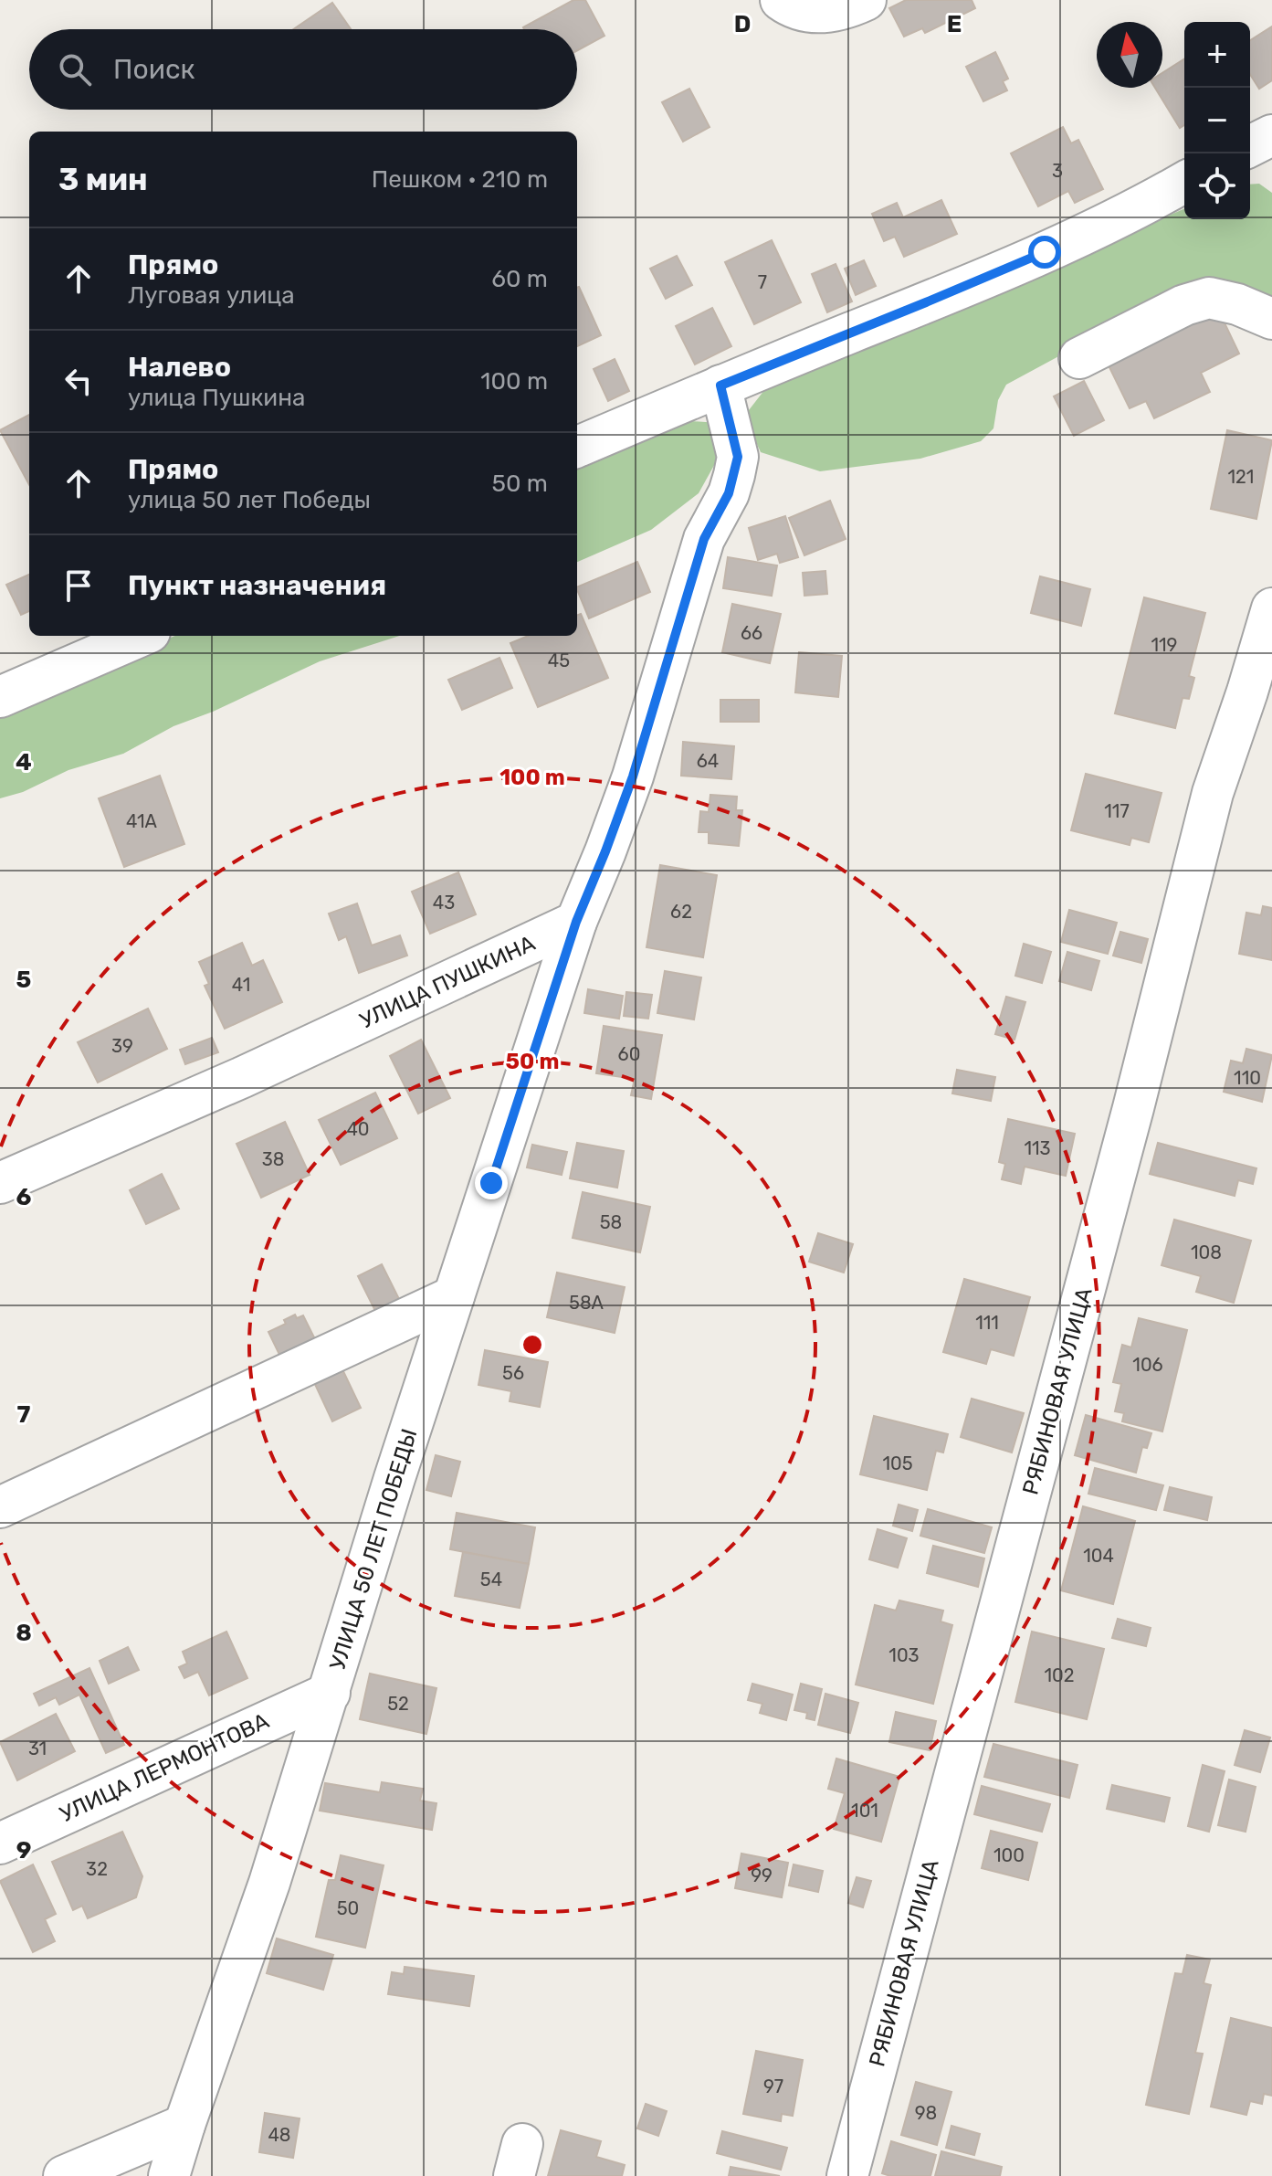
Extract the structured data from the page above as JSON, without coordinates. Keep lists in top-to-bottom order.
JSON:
{
  "streets": {
    "street": [
      "УЛИЦА ПУШКИНА",
      "РЯБИНОВАЯ УЛИЦА",
      "УЛИЦА 50 ЛЕТ ПОБЕДЫ",
      "УЛИЦА ЛЕРМОНТОВА"
    ]
  },
  "crossings": [
    ["УЛИЦА ПУШКИНА", "УЛИЦА 50 ЛЕТ ПОБЕДЫ"],
    ["УЛИЦА 50 ЛЕТ ПОБЕДЫ", "УЛИЦА ЛЕРМОНТОВА"]
  ],
  "house_numbers": [
    "3",
    "7",
    "121",
    "66",
    "119",
    "45",
    "64",
    "117",
    "41А",
    "43",
    "62",
    "41",
    "39",
    "60",
    "110",
    "40",
    "113",
    "38",
    "58",
    "108",
    "58А",
    "111",
    "106",
    "56",
    "105",
    "104",
    "54",
    "103",
    "102",
    "52",
    "31",
    "101",
    "100",
    "32",
    "99",
    "50",
    "97",
    "98",
    "48"
  ],
  "north": "top",
  "page": {
    "map_buttons": ["+", "−"],
    "search": "Поиск",
    "heading": ["3 мин", "Пешком · 210 m"],
    "list": [
      ["Прямо", "Луговая улица", "60 m"],
      ["Налево", "улица Пушкина", "100 m"],
      ["Прямо", "улица 50 лет Победы", "50 m"],
      "Пункт назначения"
    ]
  },
  "grid": {
    "columns": ["D", "E"],
    "rows": [
      "4",
      "5",
      "6",
      "7",
      "8",
      "9"
    ]
  },
  "rings": ["100 m", "50 m"]
}
